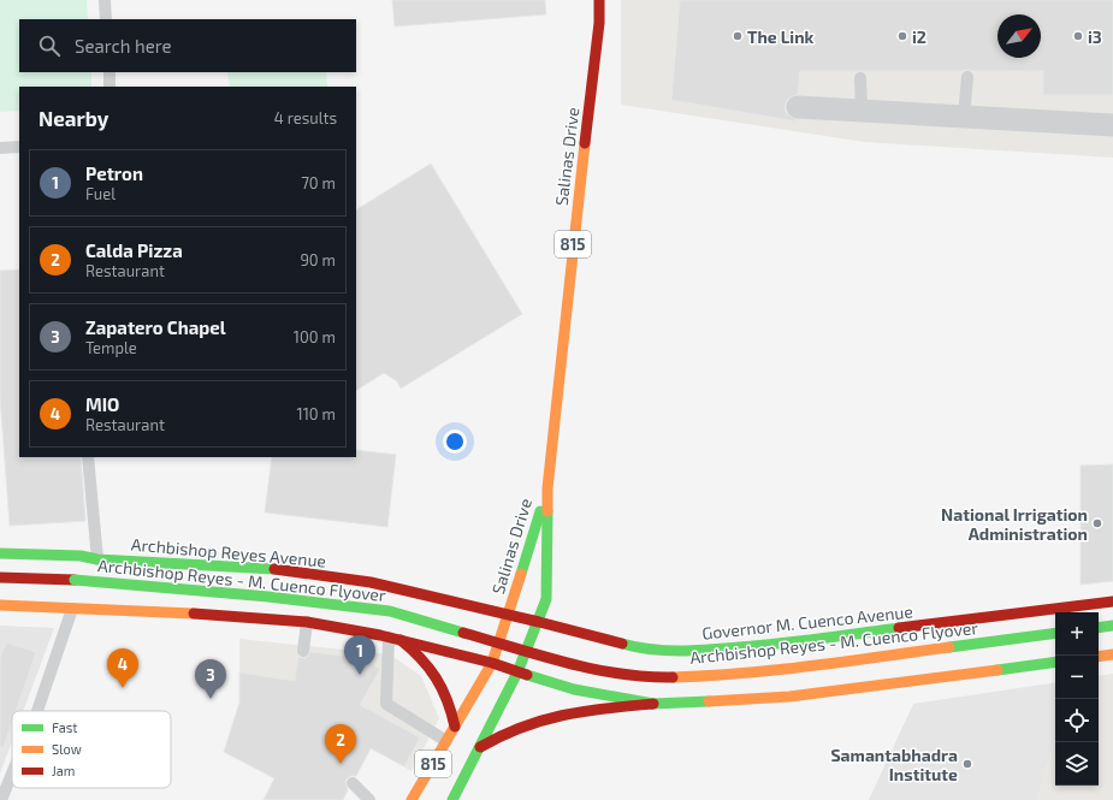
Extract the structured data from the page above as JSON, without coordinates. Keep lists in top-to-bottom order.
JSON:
{
  "streets": {
    "main road": [
      "Salinas Drive",
      "815",
      "Archbishop Reyes Avenue",
      "Archbishop Reyes - M. Cuenco Flyover",
      "Governor M. Cuenco Avenue"
    ]
  },
  "crossings": [
    ["Salinas Drive", "815"],
    ["Salinas Drive", "Archbishop Reyes Avenue"],
    ["Salinas Drive", "Governor M. Cuenco Avenue"],
    ["815", "Archbishop Reyes Avenue"],
    ["815", "Governor M. Cuenco Avenue"],
    ["Archbishop Reyes Avenue", "Governor M. Cuenco Avenue"]
  ],
  "places": [
    "The Link",
    "i2",
    "i3",
    "National Irrigation Administration",
    "Samantabhadra Institute"
  ],
  "legend": ["Fast", "Slow", "Jam"],
  "north": "top right",
  "page": {
    "search": "Search here",
    "heading": ["Nearby", "4 results"],
    "list": [
      {
        "mark": "1",
        "name": "Petron",
        "note": "Fuel",
        "value": "70 m"
      },
      {
        "mark": "2",
        "name": "Calda Pizza",
        "note": "Restaurant",
        "value": "90 m"
      },
      {
        "mark": "3",
        "name": "Zapatero Chapel",
        "note": "Temple",
        "value": "100 m"
      },
      {
        "mark": "4",
        "name": "MIO",
        "note": "Restaurant",
        "value": "110 m"
      }
    ],
    "map_buttons": ["+", "−"],
    "pins": [
      "1",
      "4",
      "3",
      "2"
    ]
  }
}
